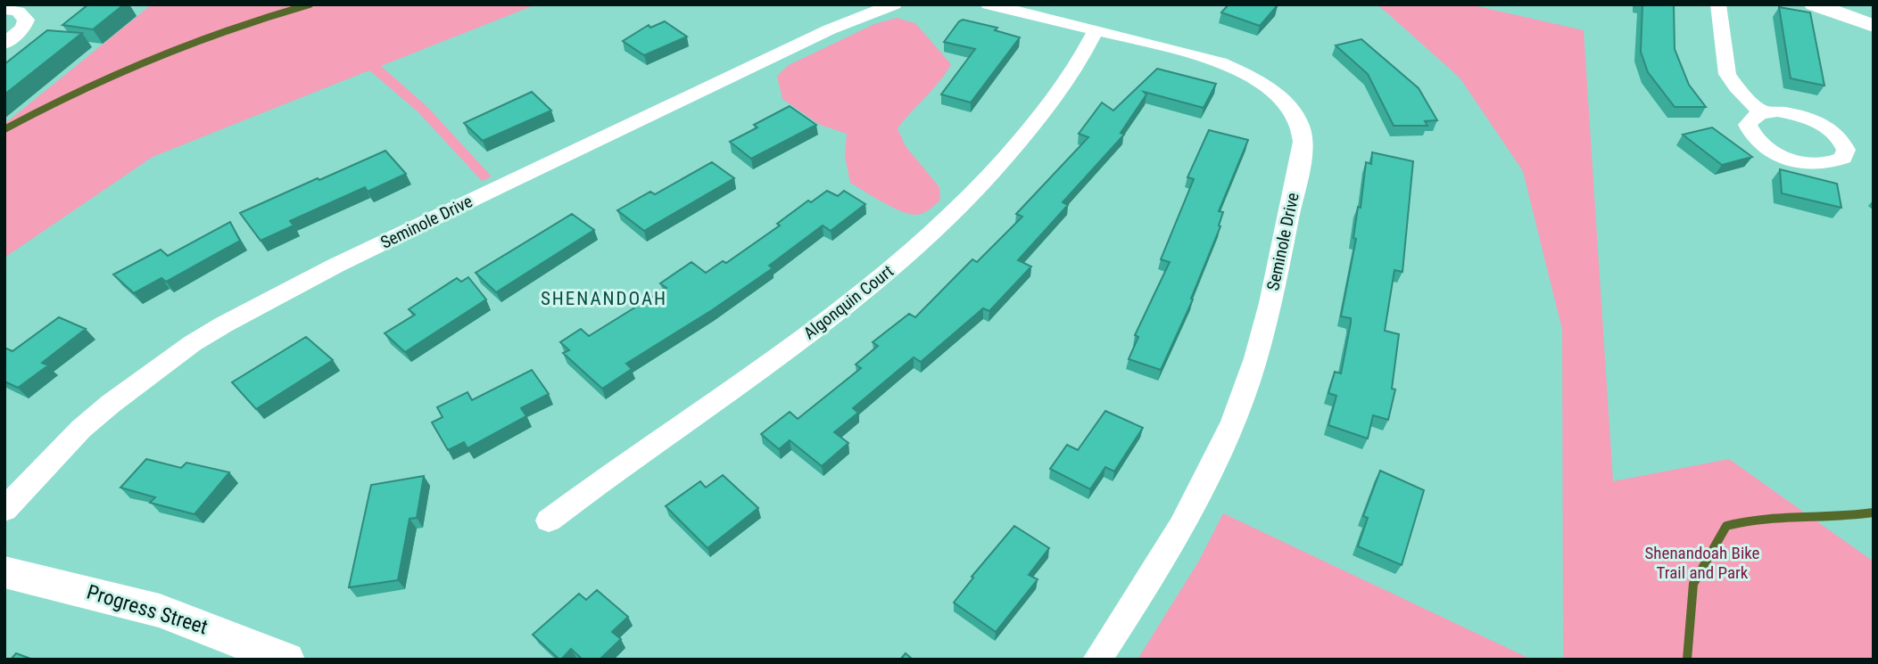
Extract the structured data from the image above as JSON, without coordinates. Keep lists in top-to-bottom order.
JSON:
{
  "streets": {
    "street": ["Seminole Drive", "Algonquin Court", "Progress Street"]
  },
  "crossings": [
    ["Seminole Drive", "Algonquin Court"]
  ],
  "districts": ["SHENANDOAH"],
  "parks": ["Shenandoah Bike Trail and Park"]
}
